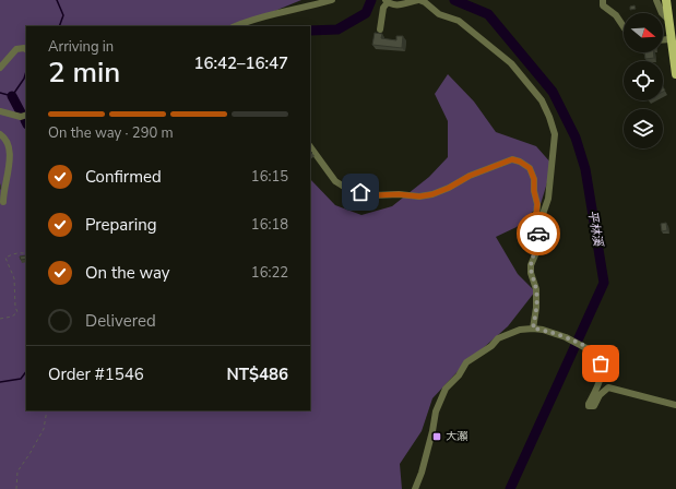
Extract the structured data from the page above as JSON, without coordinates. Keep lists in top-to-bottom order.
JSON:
{
  "water": ["平林溪"],
  "places": {
    "transit": ["大瀨"]
  },
  "north": "right",
  "page": {
    "heading": ["2 min", "Arriving in", "16:42–16:47"],
    "panel": ["Order #1546", "NT$486"],
    "bar": "On the way · 290 m",
    "list": [
      ["Confirmed", "16:15"],
      ["Preparing", "16:18"],
      ["On the way", "16:22"],
      "Delivered"
    ]
  }
}
